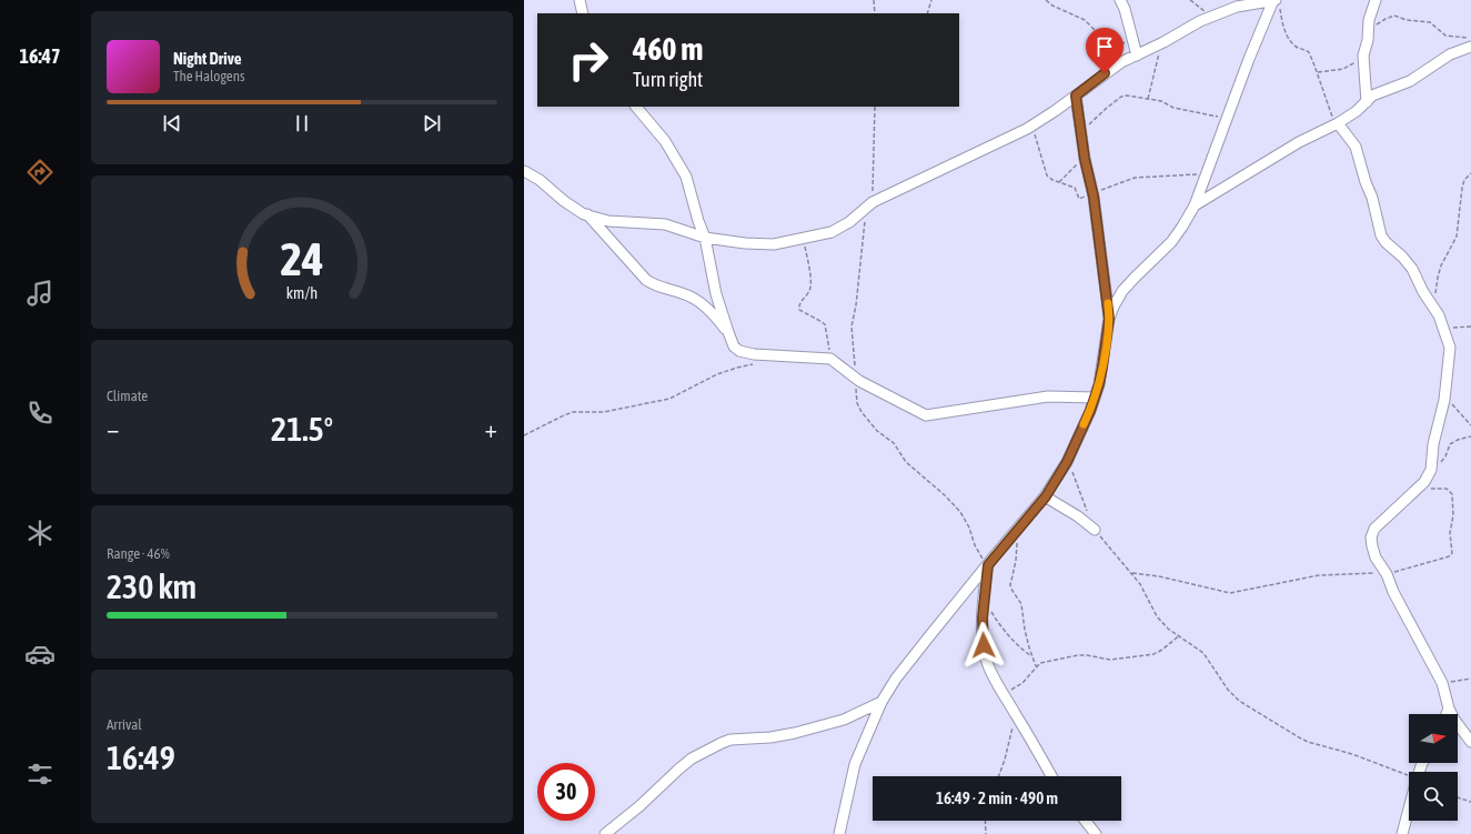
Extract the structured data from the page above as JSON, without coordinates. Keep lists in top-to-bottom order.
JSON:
{
  "north": "right",
  "page": {
    "tabs": "16:47",
    "turn": ["460 m", "Turn right"],
    "song": ["Night Drive", "The Halogens"],
    "tile": [
      "Climate",
      ["Range · 46%", "230 km"],
      ["Arrival", "16:49"]
    ],
    "heat": ["−", "21.5°", "+"],
    "limit": "30",
    "trip": "16:49 · 2 min · 490 m",
    "gauge": ["24", "km/h"]
  }
}
